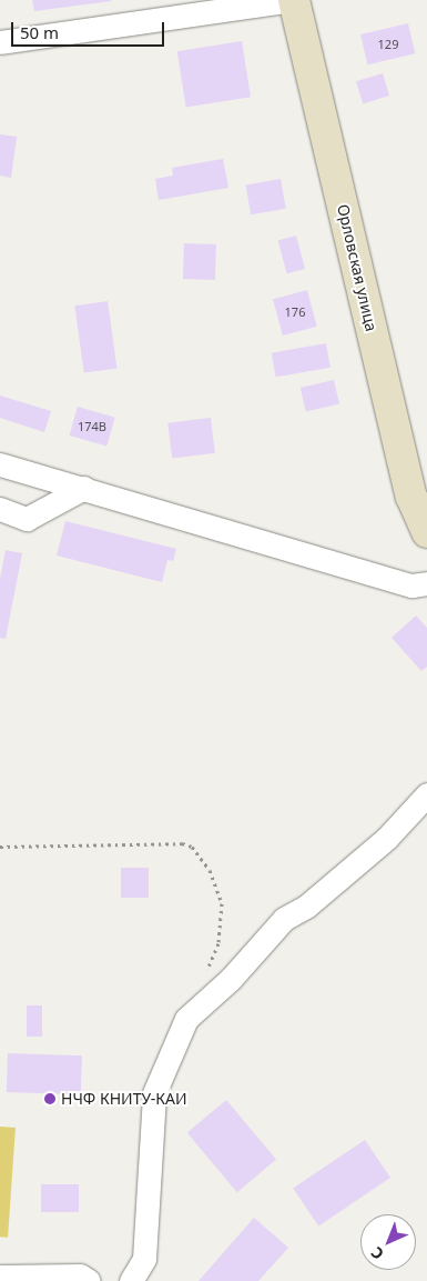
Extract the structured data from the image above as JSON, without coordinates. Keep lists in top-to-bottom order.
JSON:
{
  "streets": {
    "street": ["Орловская улица"]
  },
  "places": ["НЧФ КНИТУ-КАИ"],
  "house_numbers": ["129", "176", "174В"],
  "scale_bar": "50 m",
  "north": "bottom left"
}
